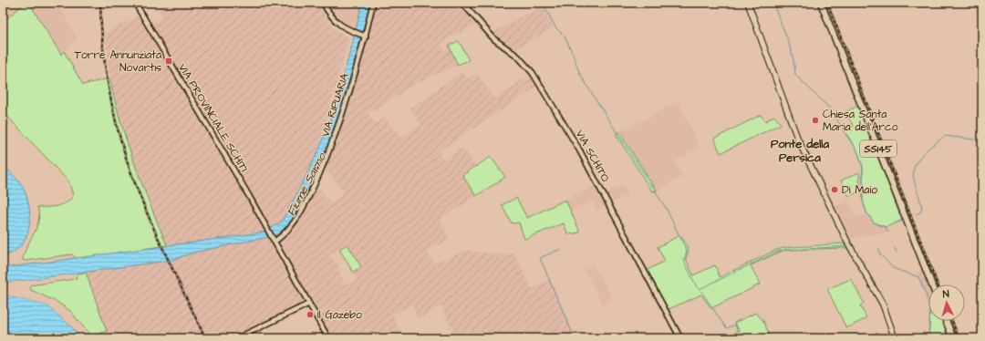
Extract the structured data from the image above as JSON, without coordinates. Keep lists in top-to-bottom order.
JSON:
{
  "streets": {
    "highway": ["SS145"],
    "street": ["VIA RIPUARIA", "VIA PROVINCIALE SCHITI", "VIA SCHITO"]
  },
  "crossings": [
    ["VIA RIPUARIA", "VIA PROVINCIALE SCHITI"]
  ],
  "districts": ["Ponte della Persica"],
  "water": ["Fiume Sarno"],
  "places": {
    "transit": ["Torre Annunziata Novartis"],
    "other": ["Chiesa Santa Maria dell'Arco", "Di Maio", "Il Gazebo"]
  },
  "north": "top"
}
